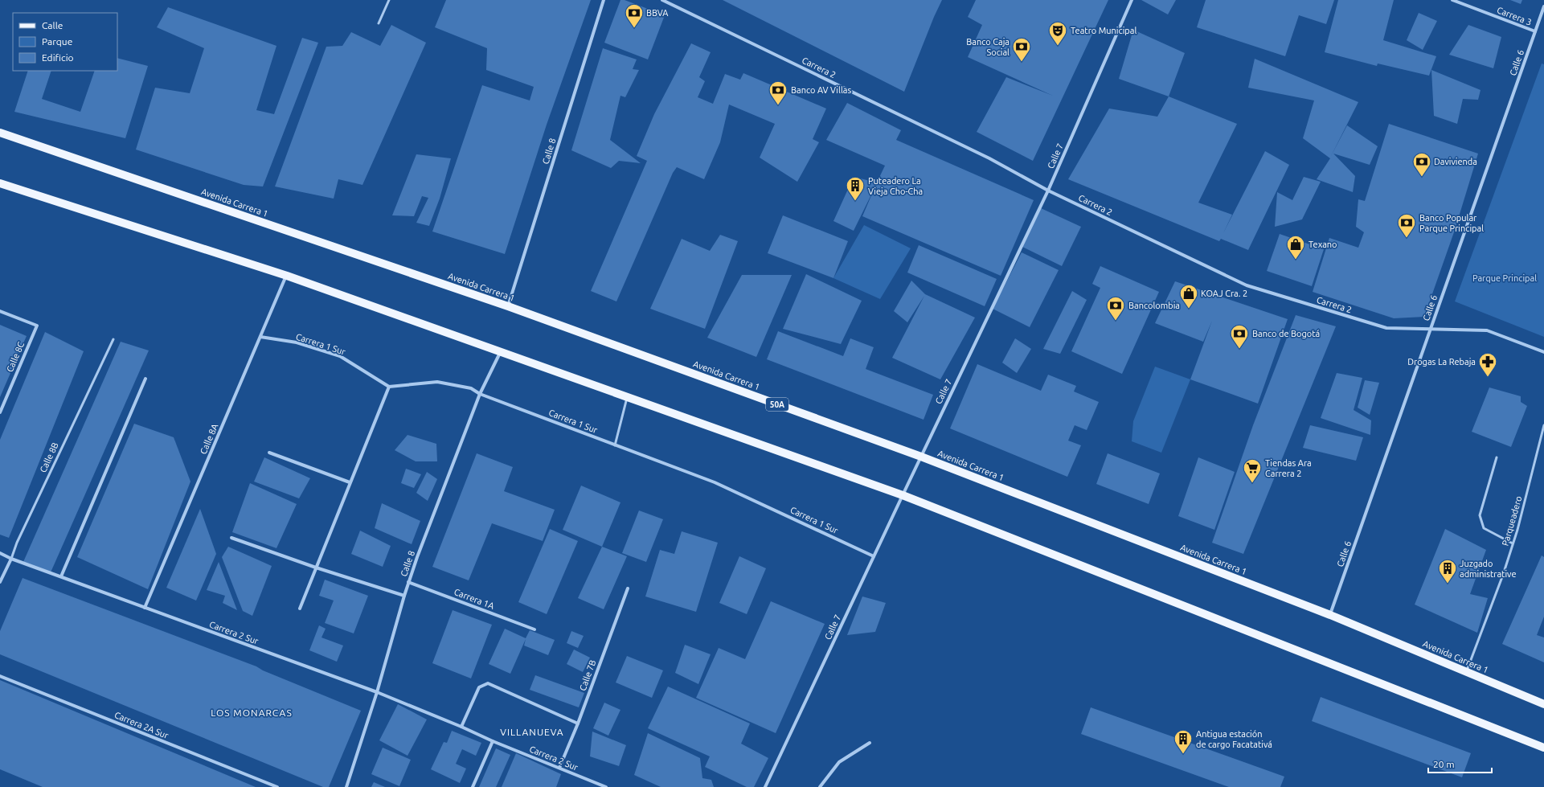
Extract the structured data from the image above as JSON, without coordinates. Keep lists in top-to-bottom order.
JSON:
{
  "streets": {
    "main road": ["Avenida Carrera 1", "50A"],
    "street": [
      "Carrera 3",
      "Calle 6",
      "Carrera 2",
      "Calle 8",
      "Calle 7",
      "Carrera 1 Sur",
      "Calle 8C",
      "Calle 8A",
      "Calle 8B",
      "Carrera 1A",
      "Carrera 2 Sur",
      "Calle 7B",
      "Carrera 2A Sur"
    ],
    "lane": ["Parqueadero"]
  },
  "crossings": [
    ["Carrera 3", "Calle 6"],
    ["Calle 6", "Carrera 2"],
    ["Calle 6", "Avenida Carrera 1"],
    ["Carrera 2", "Calle 7"],
    ["Calle 8", "Avenida Carrera 1"],
    ["Calle 8", "Carrera 1 Sur"],
    ["Calle 8", "Carrera 1A"],
    ["Calle 8", "Carrera 2 Sur"],
    ["Calle 7", "Avenida Carrera 1"],
    ["Calle 7", "Carrera 1 Sur"],
    ["Avenida Carrera 1", "Parqueadero"],
    ["Carrera 1 Sur", "Calle 8A"],
    ["Calle 8A", "Carrera 2 Sur"],
    ["Calle 8B", "Carrera 2 Sur"],
    ["Carrera 2 Sur", "Calle 7B"]
  ],
  "districts": ["LOS MONARCAS", "VILLANUEVA"],
  "parks": ["Parque Principal"],
  "places": {
    "bank": [
      "BBVA",
      "Banco Caja Social",
      "Banco AV Villas",
      "Davivienda",
      "Banco Popular Parque Principal",
      "Bancolombia",
      "Banco de Bogotá"
    ],
    "theatre": ["Teatro Municipal"],
    "building": ["Puteadero La Vieja Cho-Cha", "Juzgado administrative", "Antigua estación de cargo Facatativá"],
    "shop": ["Texano", "KOAJ Cra. 2"],
    "pharmacy": ["Drogas La Rebaja"],
    "supermarket": ["Tiendas Ara Carrera 2"]
  },
  "legend": ["Calle", "Parque", "Edificio"],
  "scale_bar": "20 m"
}
